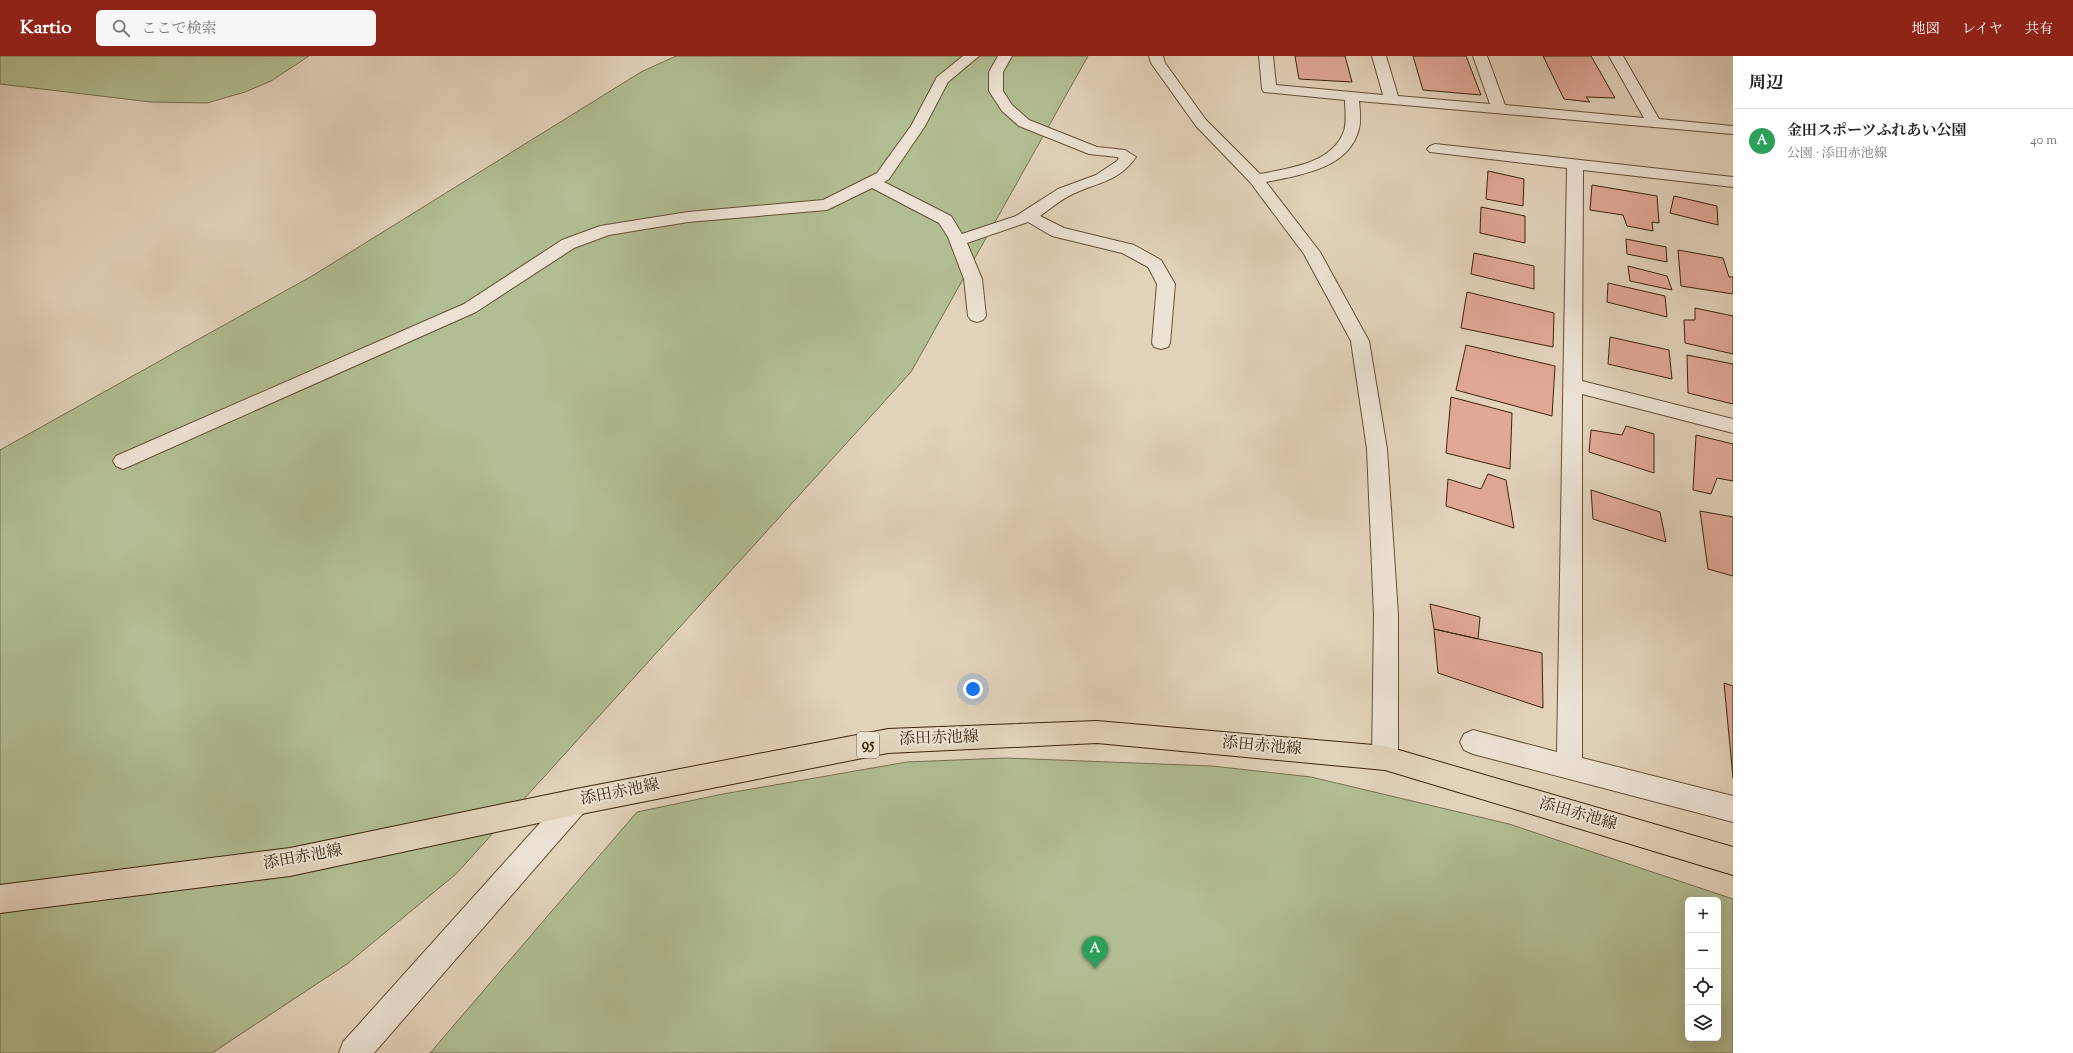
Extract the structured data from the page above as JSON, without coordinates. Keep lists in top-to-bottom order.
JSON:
{
  "streets": {
    "main road": ["添田赤池線", "95"]
  },
  "page": {
    "header": "Kartio",
    "search": "ここで検索",
    "nav": ["地図", "レイヤ", "共有"],
    "heading": "周辺",
    "list": [
      {
        "mark": "A",
        "name": "金田スポーツふれあい公園",
        "note": "公園 · 添田赤池線",
        "value": "40 m"
      }
    ],
    "map_buttons": ["+", "−"],
    "pins": "A"
  }
}
